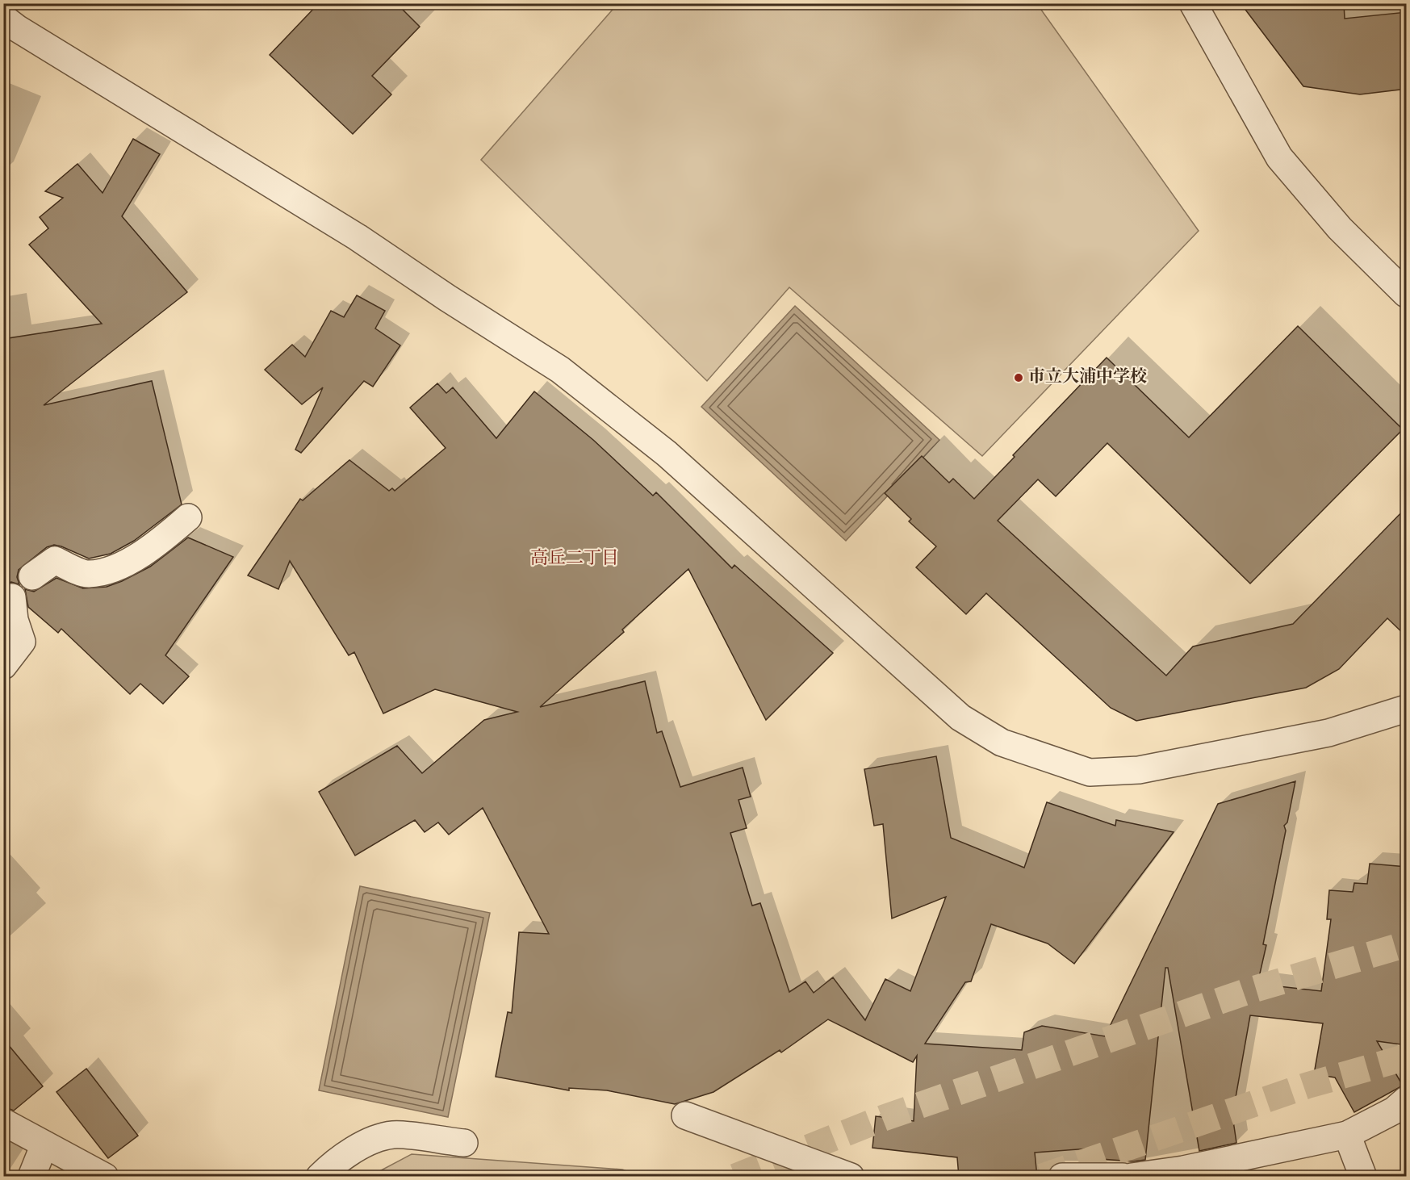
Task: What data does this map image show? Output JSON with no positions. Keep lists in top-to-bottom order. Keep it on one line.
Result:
{"districts":["高丘二丁目"],"places":["市立大浦中学校"]}
